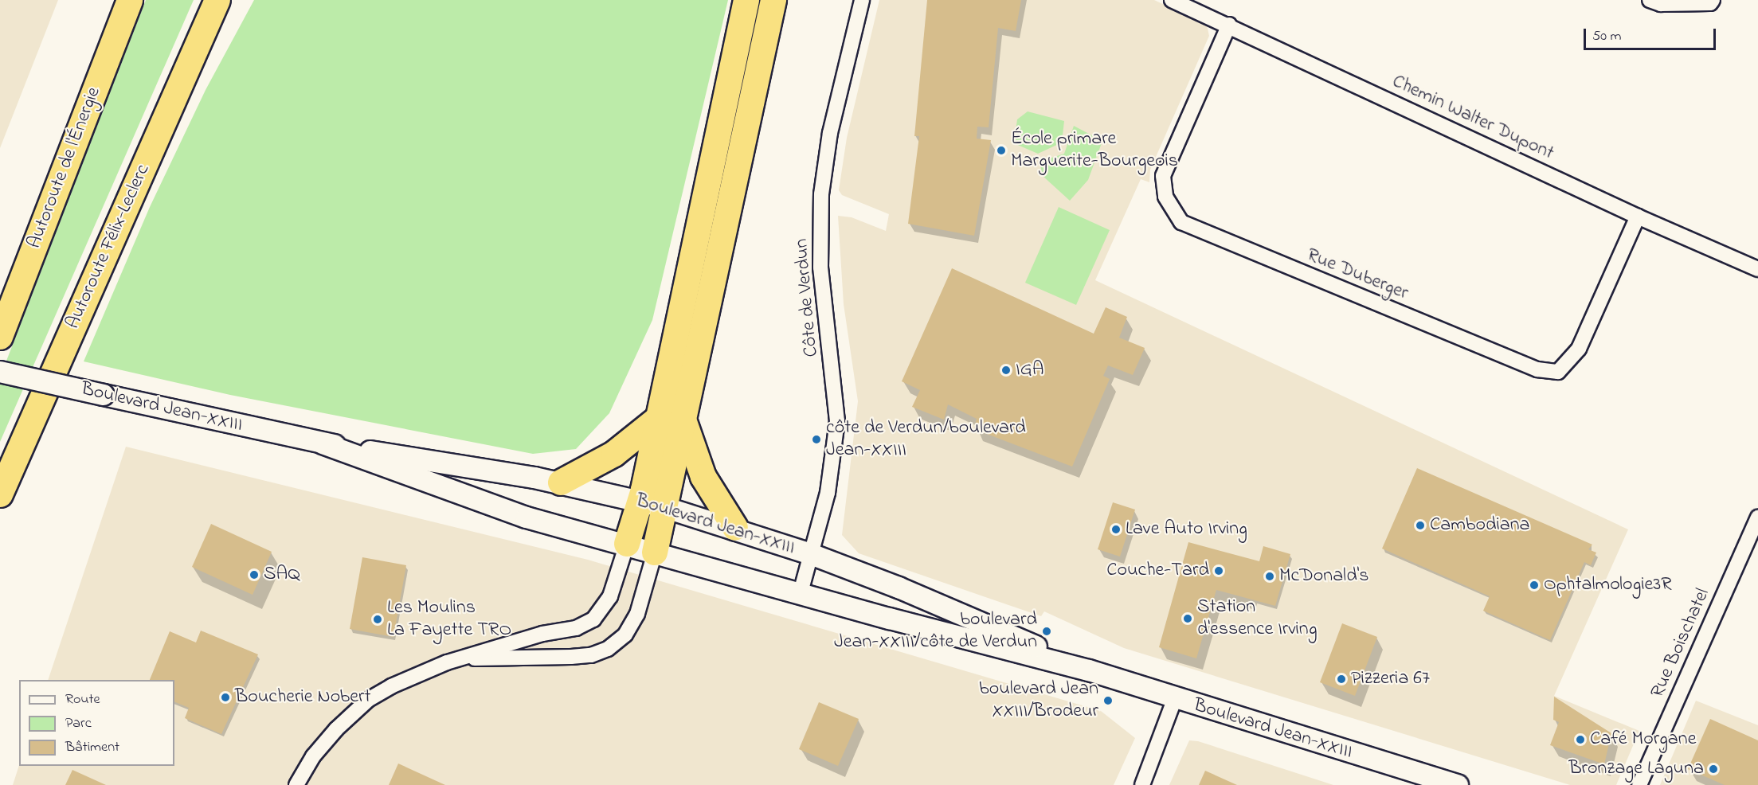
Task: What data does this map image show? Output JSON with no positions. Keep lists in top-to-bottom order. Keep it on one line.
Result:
{"streets":{"highway":["Autoroute de l'Énergie","Autoroute Félix-Leclerc"],"street":["Chemin Walter Dupont","Rue Duberger","Côte de Verdun","Boulevard Jean-XXIII","Rue Boischatel"]},"crossings":[["Chemin Walter Dupont","Rue Duberger"],["Côte de Verdun","Boulevard Jean-XXIII"]],"places":["École primare Marguerite-Bourgeois","IGA","côte de Verdun/boulevard Jean-XXIII","Cambodiana","Lave Auto Irving","Couche-Tard","SAQ","McDonald's","Ophtalmologie3R","Station d'essence Irving","Les Moulins La Fayette TRO","boulevard Jean-XXIII/côte de Verdun","Pizzeria 67","Boucherie Nobert","boulevard Jean XXIII/Brodeur","Café Morgane","Bronzage Laguna"],"legend":["Route","Parc","Bâtiment"],"scale_bar":"50 m"}
